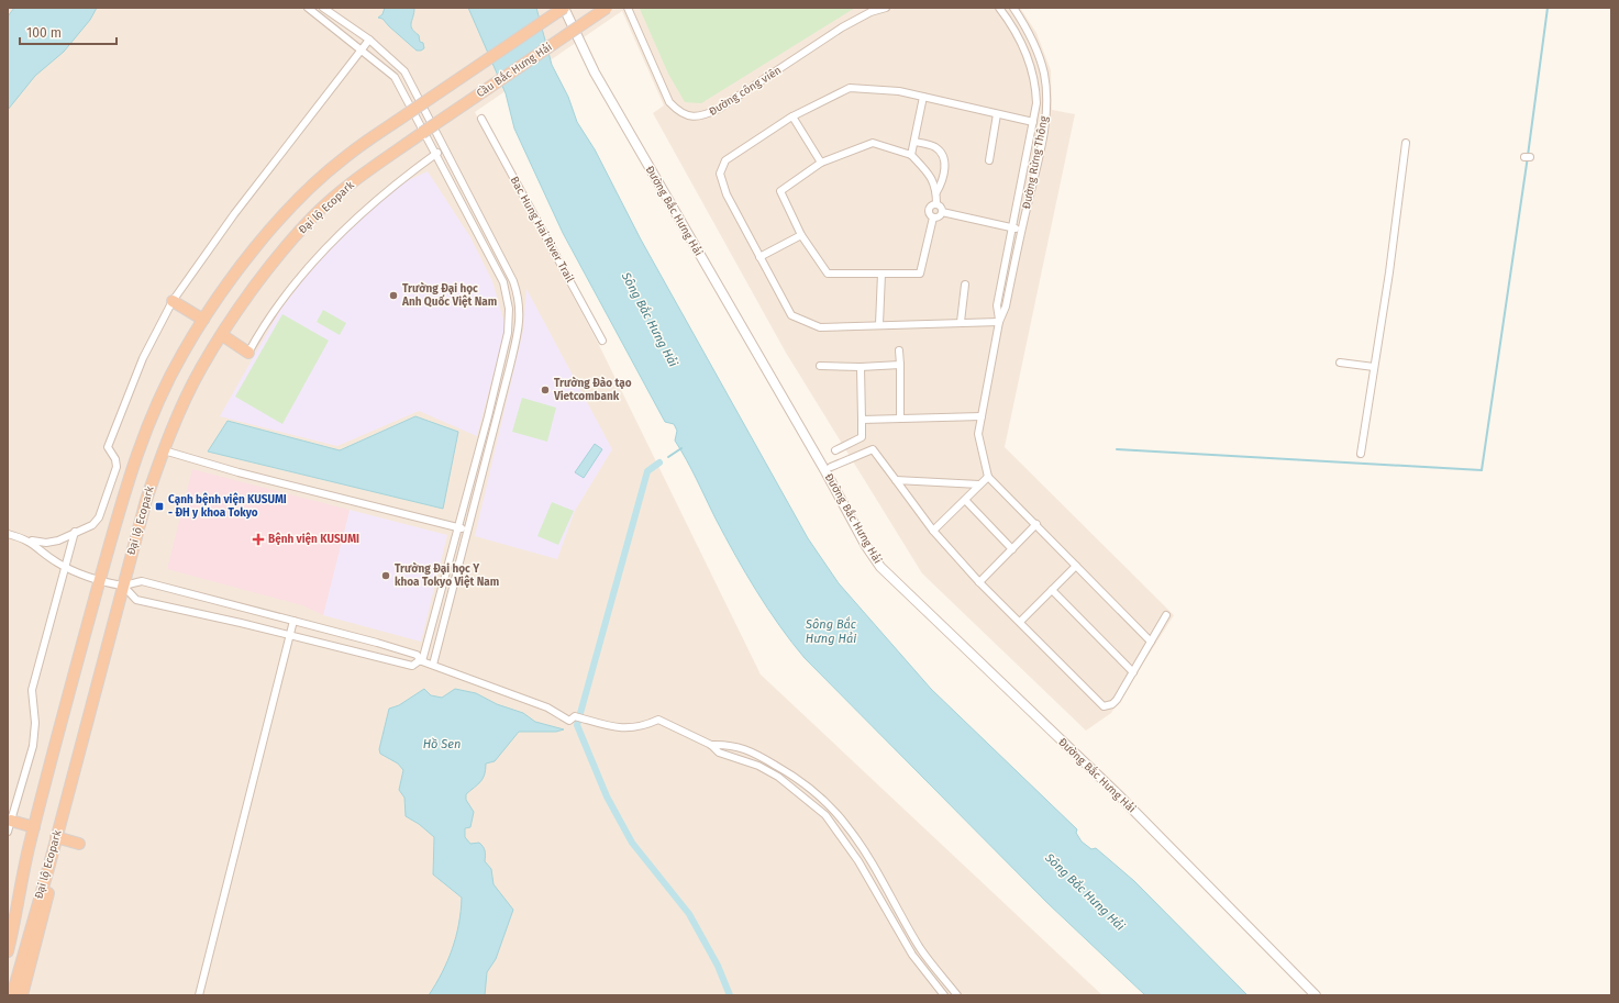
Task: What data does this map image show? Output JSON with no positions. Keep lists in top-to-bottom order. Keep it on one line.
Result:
{"streets":{"highway":["Cầu Bắc Hưng Hải","Đại lộ Ecopark"],"street":["Đường công viên","Đường Rừng Thông","Đường Bắc Hưng Hải","Bac Hung Hai River Trail"]},"crossings":[["Cầu Bắc Hưng Hải","Đại lộ Ecopark"],["Đại lộ Ecopark","Đường Bắc Hưng Hải"]],"water":["Sông Bắc Hưng Hải","Hồ Sen"],"places":{"other":["Trường Đại học Anh Quốc Việt Nam","Trường Đào tạo Vietcombank","Trường Đại học Y khoa Tokyo Việt Nam"],"transit":["Cạnh bệnh viện KUSUMI - ĐH y khoa Tokyo"],"health":["Bệnh viện KUSUMI"]},"scale_bar":"100 m"}
